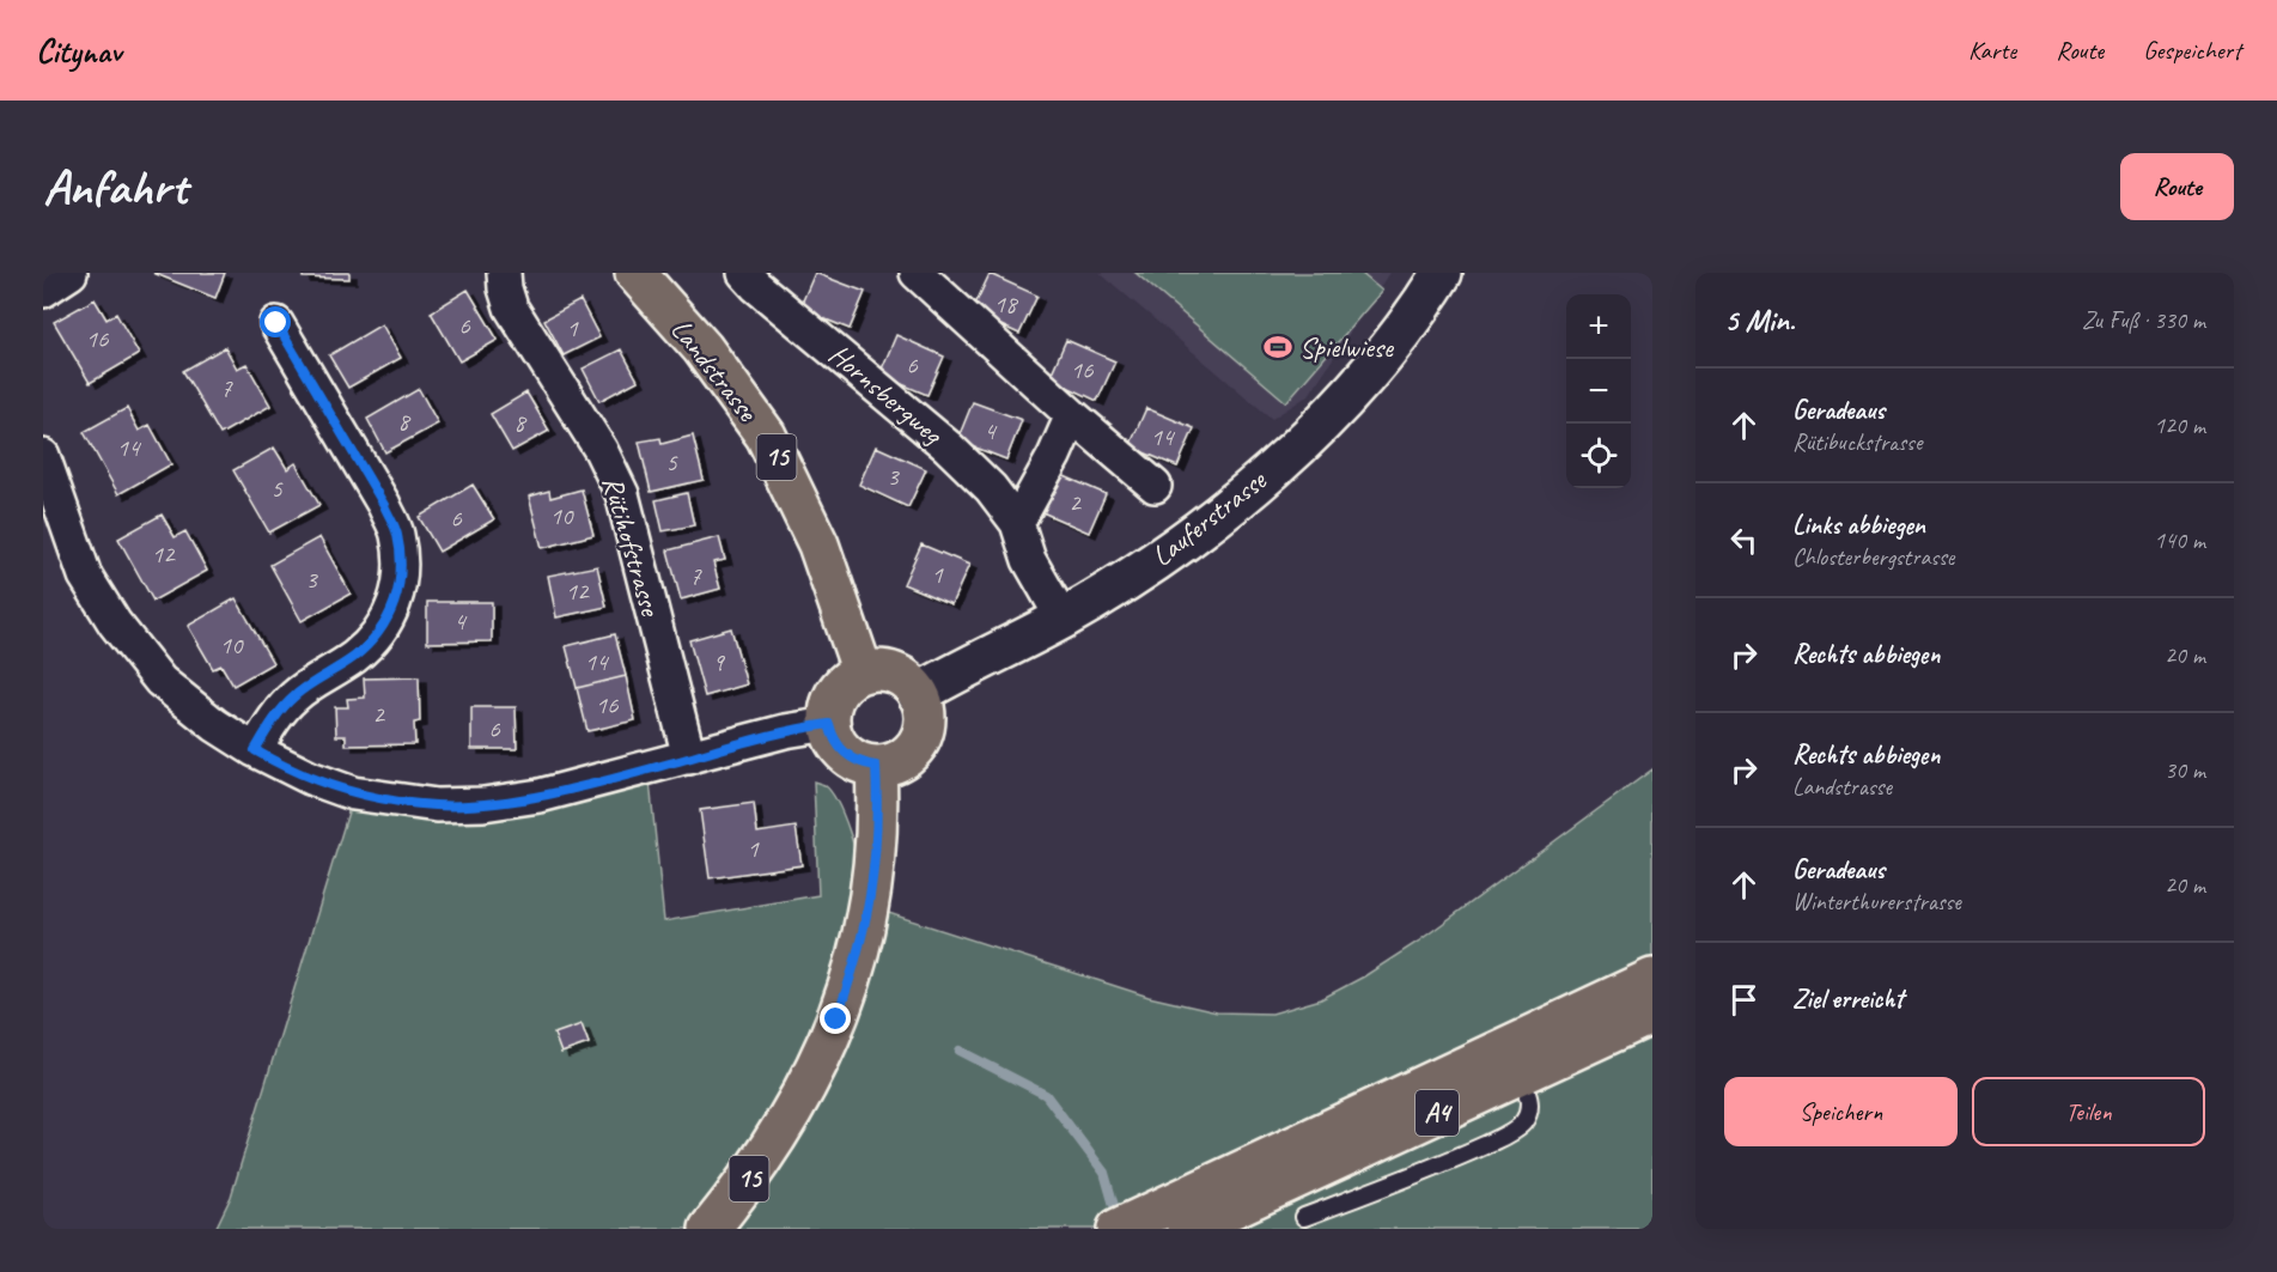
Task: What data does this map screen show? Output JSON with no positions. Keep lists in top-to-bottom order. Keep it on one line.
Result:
{"streets":{"main road":["Landstrasse","15","A4"],"street":["Hornsbergweg","Lauferstrasse","Rütihofstrasse"]},"crossings":[["Landstrasse","15"],["Landstrasse","Lauferstrasse"],["Hornsbergweg","Lauferstrasse"],["15","Lauferstrasse"]],"places":{"sports":["Spielwiese"]},"house_numbers":["18","6","1","16","6","16","7","8","8","4","14","14","5","3","5","2","10","6","12","1","7","3","12","4","10","14","9","16","2","6","1"],"page":{"header":"Citynav","nav":["Karte","Route","Gespeichert"],"buttons":["Route",["Speichern","Teilen"]],"title":"Anfahrt","heading":["5 Min.","Zu Fuß · 330 m"],"map_buttons":["+","−"],"list":[["Geradeaus","Rütibuckstrasse","120 m"],["Links abbiegen","Chlosterbergstrasse","140 m"],["Rechts abbiegen","20 m"],["Rechts abbiegen","Landstrasse","30 m"],["Geradeaus","Winterthurerstrasse","20 m"],"Ziel erreicht"]}}
